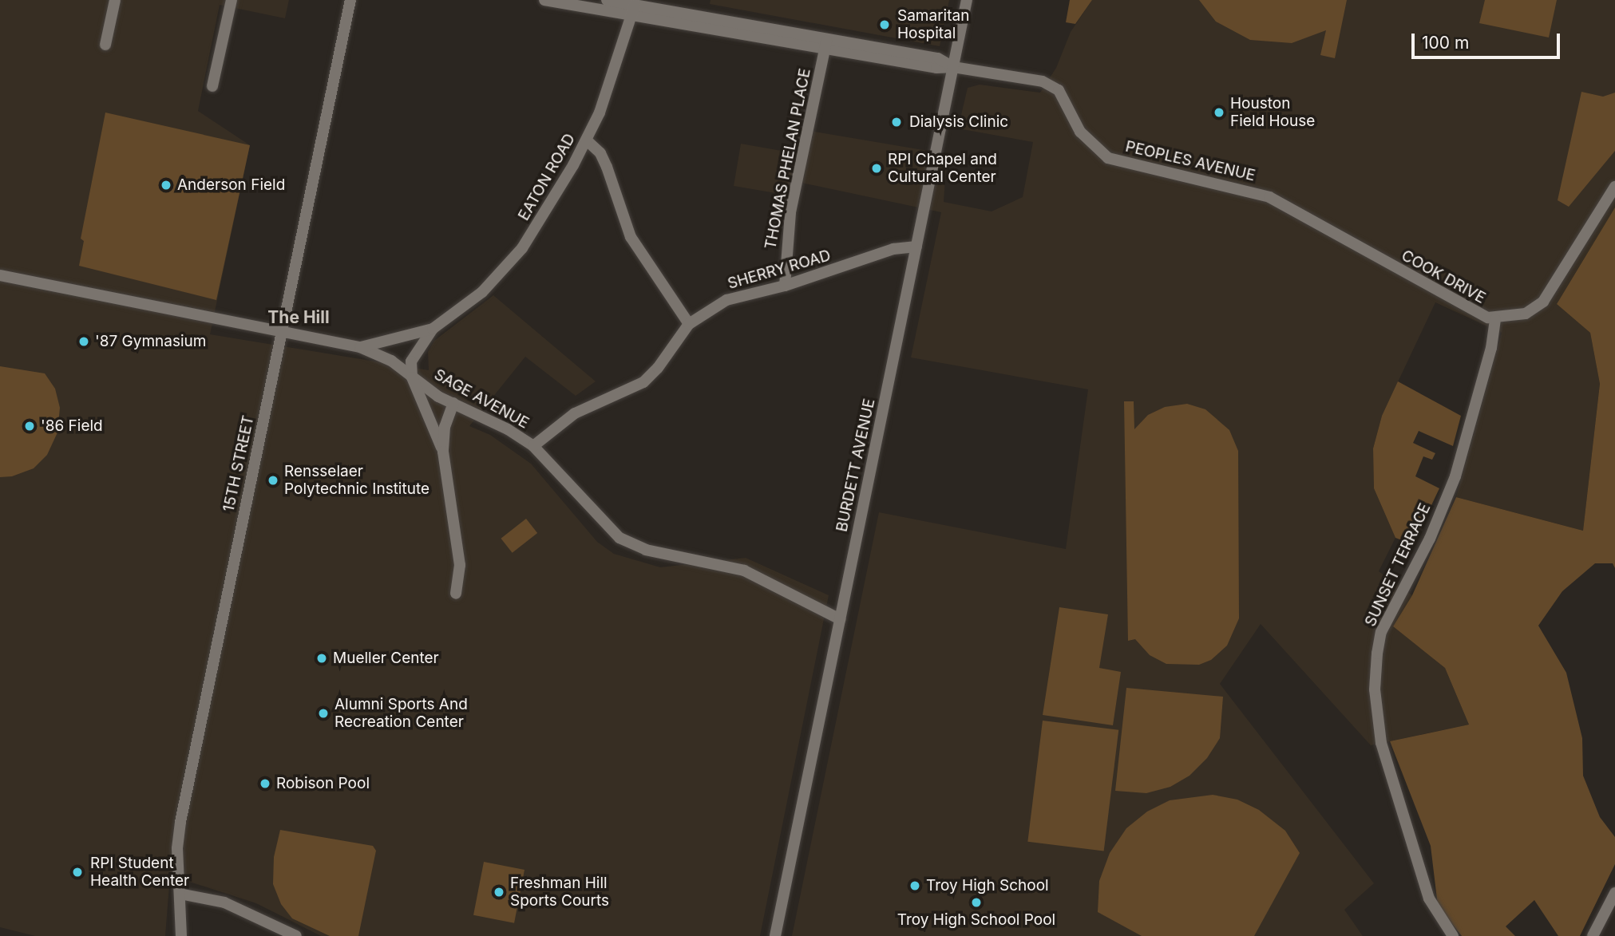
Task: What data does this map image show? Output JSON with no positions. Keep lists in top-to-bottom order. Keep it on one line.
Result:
{"streets":{"street":["THOMAS PHELAN PLACE","PEOPLES AVENUE","EATON ROAD","SHERRY ROAD","COOK DRIVE","SAGE AVENUE","15TH STREET","BURDETT AVENUE","SUNSET TERRACE"]},"crossings":[["THOMAS PHELAN PLACE","PEOPLES AVENUE"],["THOMAS PHELAN PLACE","SHERRY ROAD"],["PEOPLES AVENUE","EATON ROAD"],["PEOPLES AVENUE","COOK DRIVE"],["PEOPLES AVENUE","BURDETT AVENUE"],["EATON ROAD","SAGE AVENUE"],["SHERRY ROAD","SAGE AVENUE"],["SHERRY ROAD","BURDETT AVENUE"],["COOK DRIVE","SUNSET TERRACE"],["SAGE AVENUE","15TH STREET"],["SAGE AVENUE","BURDETT AVENUE"]],"districts":["The Hill"],"places":["Samaritan Hospital","Houston Field House","Dialysis Clinic","RPI Chapel and Cultural Center","Anderson Field","'87 Gymnasium","'86 Field","Rensselaer Polytechnic Institute","Mueller Center","Alumni Sports And Recreation Center","Robison Pool","RPI Student Health Center","Troy High School","Freshman Hill Sports Courts","Troy High School Pool"],"scale_bar":"100 m"}
